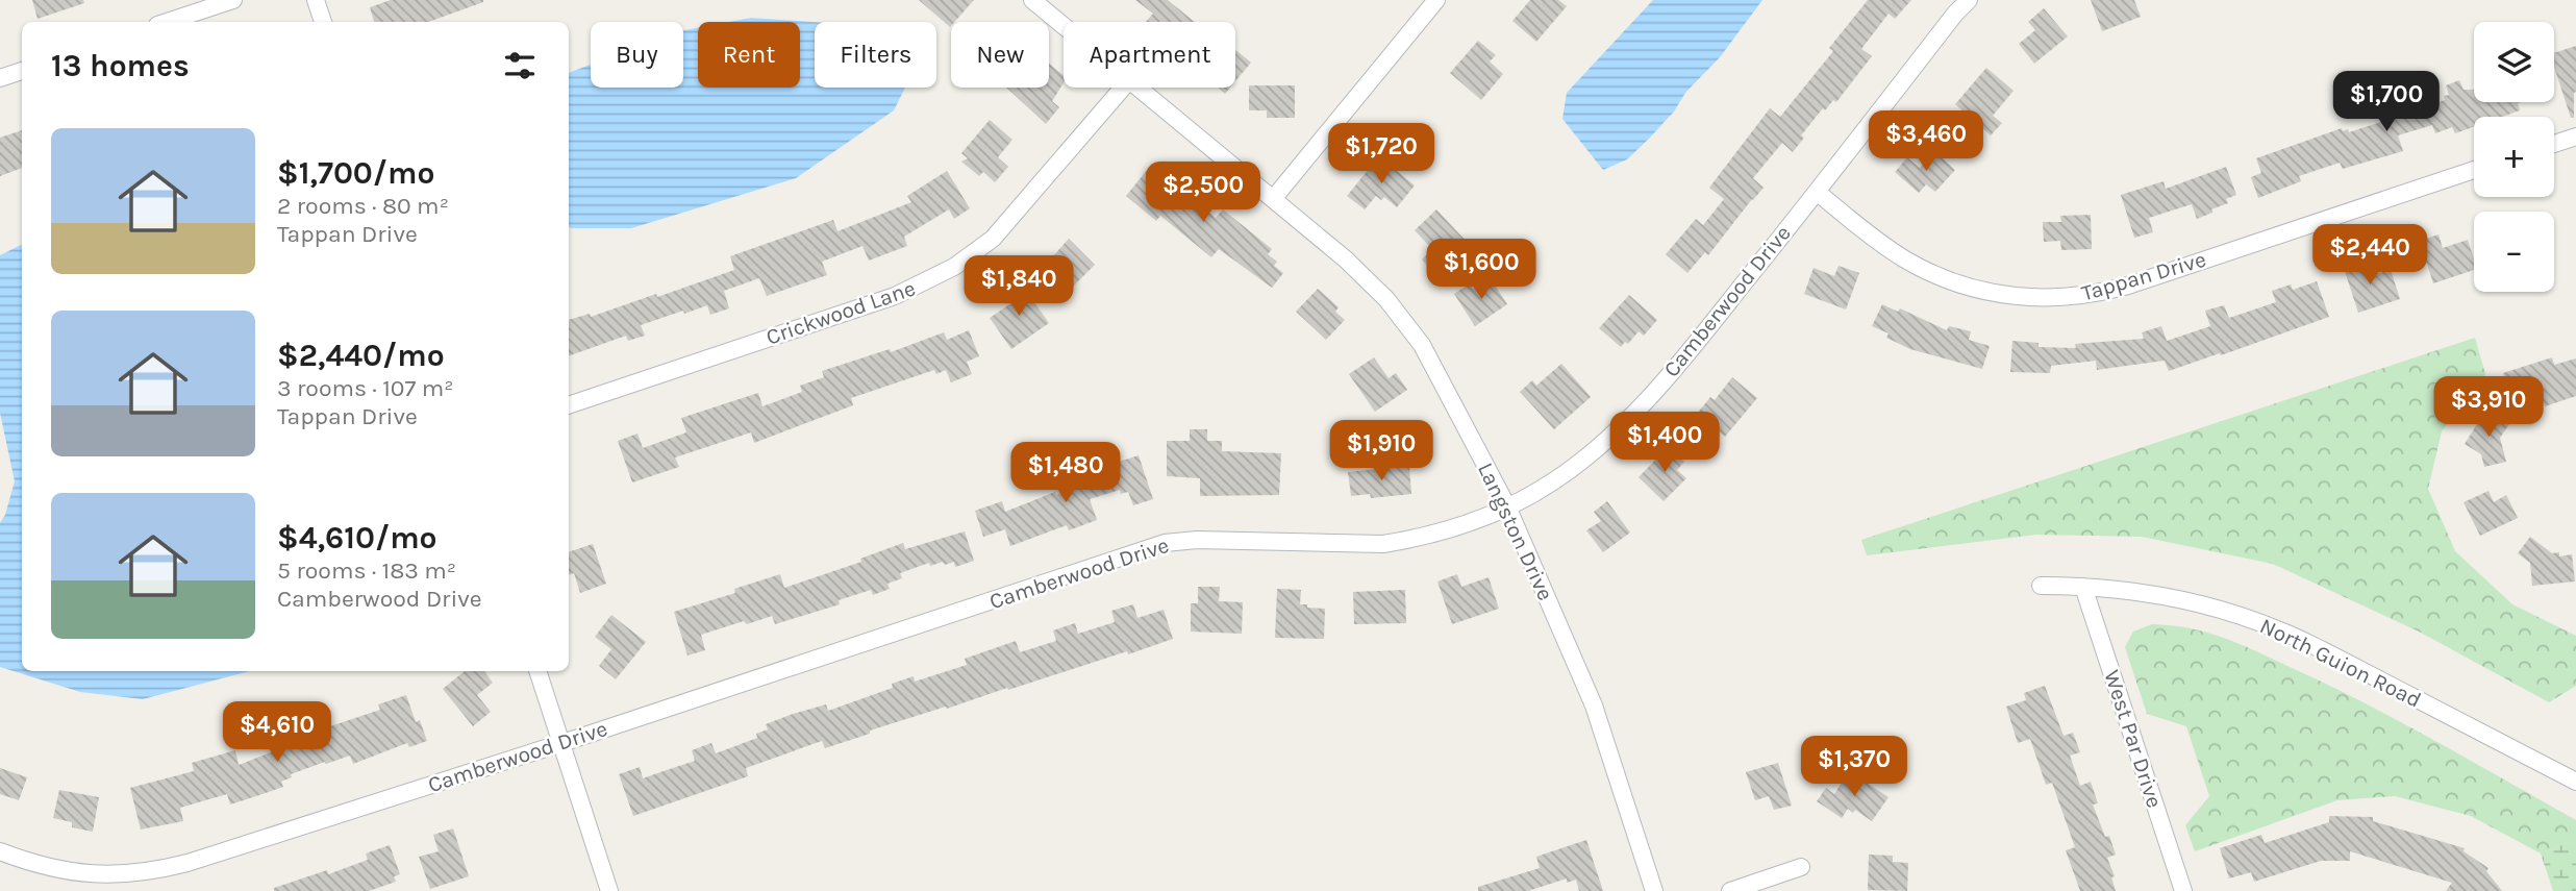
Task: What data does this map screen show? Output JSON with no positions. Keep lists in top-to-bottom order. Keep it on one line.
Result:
{"streets":{"street":["Tappan Drive","Camberwood Drive","Crickwood Lane","Langston Drive","North Guion Road","West Par Drive"]},"crossings":[["Tappan Drive","Camberwood Drive"],["Camberwood Drive","Langston Drive"],["North Guion Road","West Par Drive"]],"page":{"map_buttons":["+","−"],"chip":["Buy","Rent","Filters","New","Apartment"],"heading":"13 homes","price":["$1,700","$3,460","$1,720","$2,500","$2,440","$1,600","$1,840","$3,910","$1,400","$1,910","$1,480","$4,610","$1,370"],"list":[{"name":"$1,700/mo","note":"2 rooms · 80 m² · Tappan Drive"},{"name":"$2,440/mo","note":"3 rooms · 107 m² · Tappan Drive"},{"name":"$4,610/mo","note":"5 rooms · 183 m² · Camberwood Drive"}]}}
